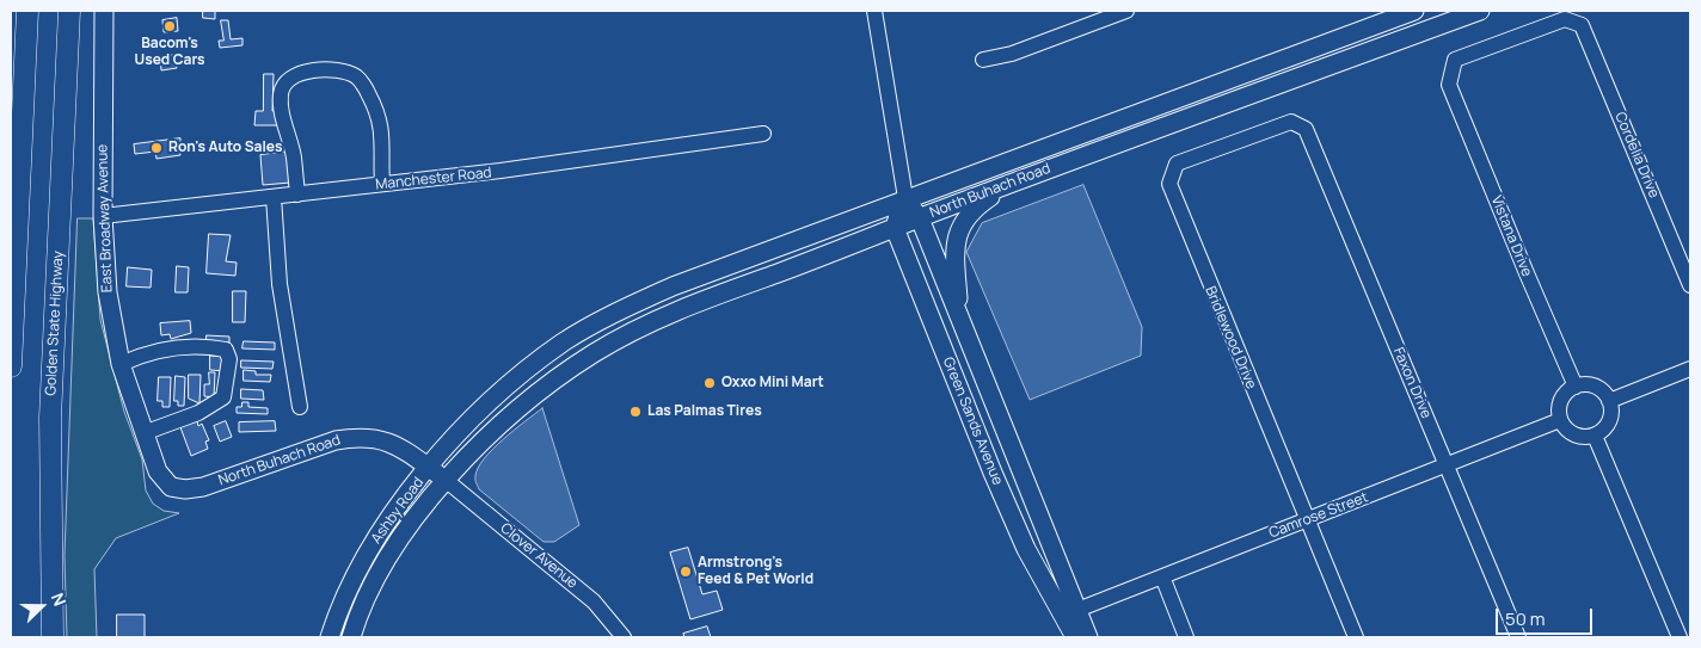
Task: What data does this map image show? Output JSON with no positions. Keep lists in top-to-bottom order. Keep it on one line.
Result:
{"streets":{"highway":["Golden State Highway"],"main road":["North Buhach Road","East Broadway Avenue","Green Sands Avenue","Ashby Road"],"street":["Cordelia Drive","Manchester Road","Vistana Drive","Bridlewood Drive","Faxon Drive","Camrose Street","Clover Avenue"]},"crossings":[["Cordelia Drive","Vistana Drive"],["Manchester Road","East Broadway Avenue"],["North Buhach Road","East Broadway Avenue"],["North Buhach Road","Green Sands Avenue"],["North Buhach Road","Ashby Road"],["North Buhach Road","Clover Avenue"],["Vistana Drive","Camrose Street"],["Bridlewood Drive","Faxon Drive"],["Bridlewood Drive","Camrose Street"],["Faxon Drive","Camrose Street"],["Green Sands Avenue","Camrose Street"],["Ashby Road","Clover Avenue"]],"places":["Bacom's Used Cars","Ron's Auto Sales","Oxxo Mini Mart","Las Palmas Tires","Armstrong's Feed & Pet World"],"scale_bar":"50 m","north":"right"}
